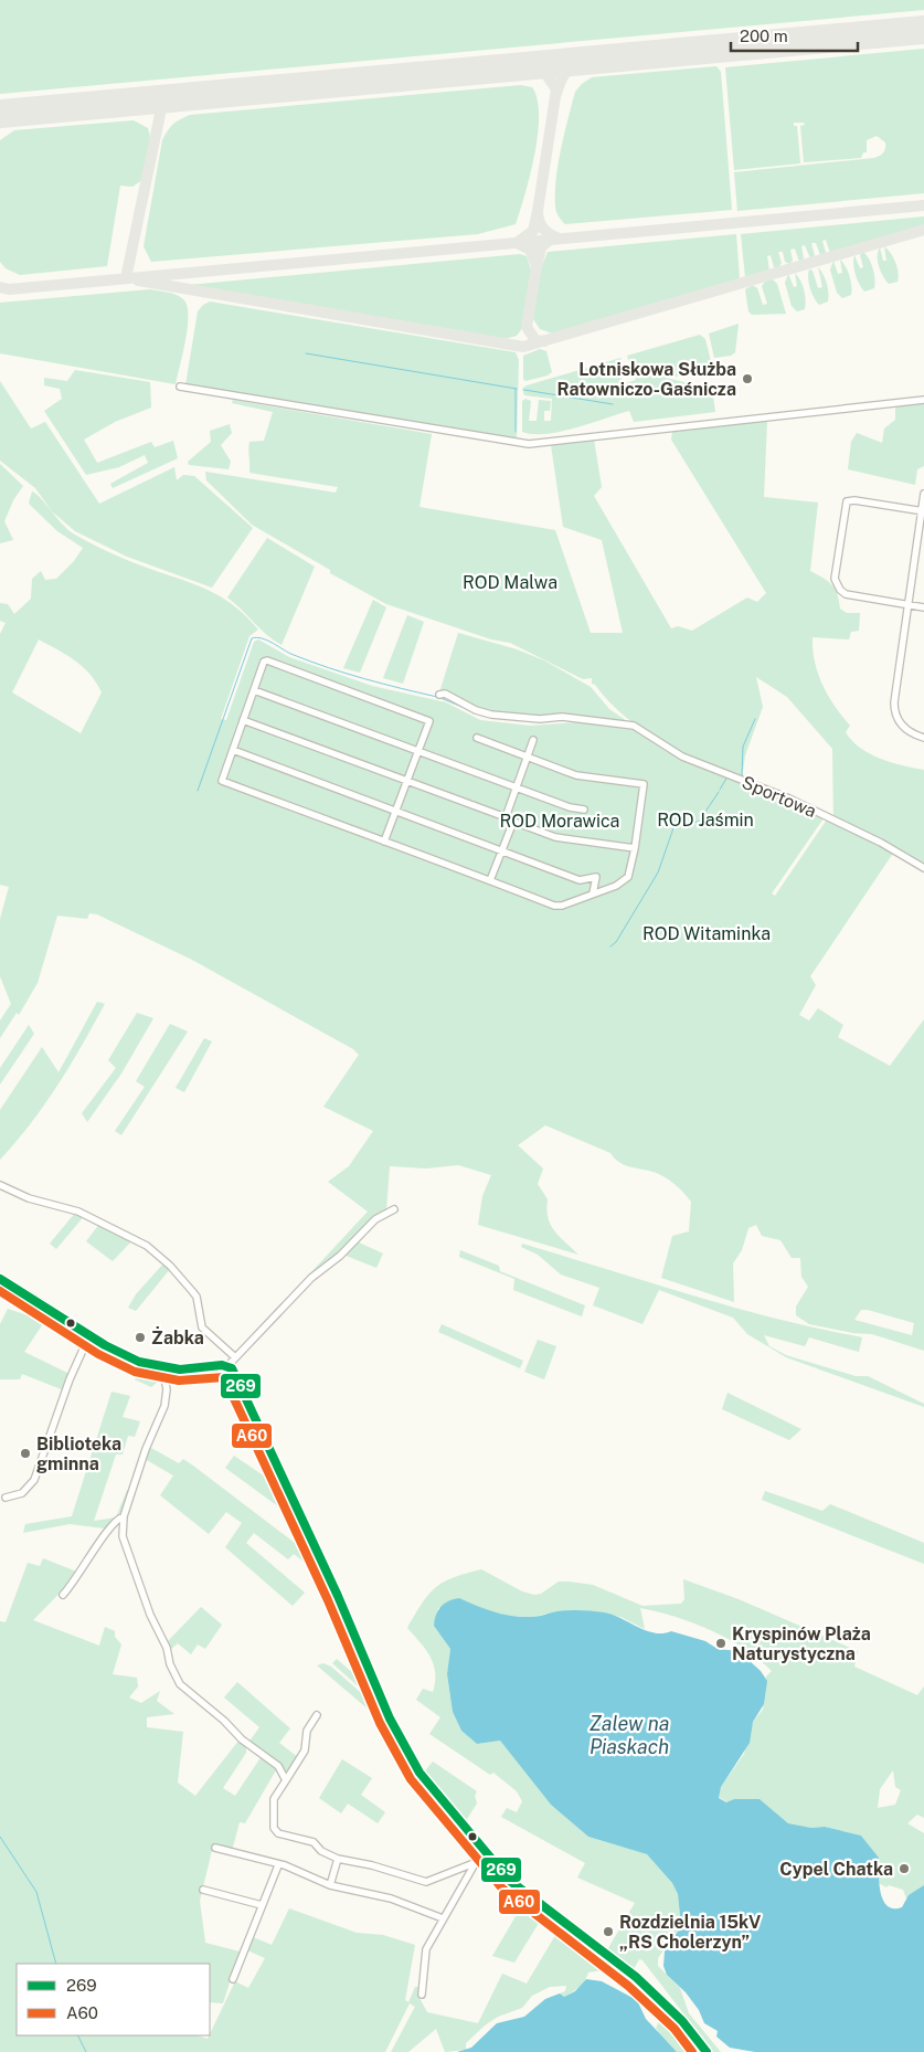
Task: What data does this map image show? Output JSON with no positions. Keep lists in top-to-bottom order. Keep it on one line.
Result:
{"streets":{"street":["Sportowa"]},"water":["Zalew na Piaskach"],"parks":["ROD Malwa","ROD Jaśmin","ROD Morawica","ROD Witaminka"],"places":["Lotniskowa Służba Ratowniczo-Gaśnicza","Żabka","Biblioteka gminna","Kryspinów Plaża Naturystyczna","Cypel Chatka","Rozdzielnia 15kV „RS Cholerzyn”"],"lines":["transit line 269","transit line A60"],"legend":["269","A60"],"scale_bar":"200 m"}
